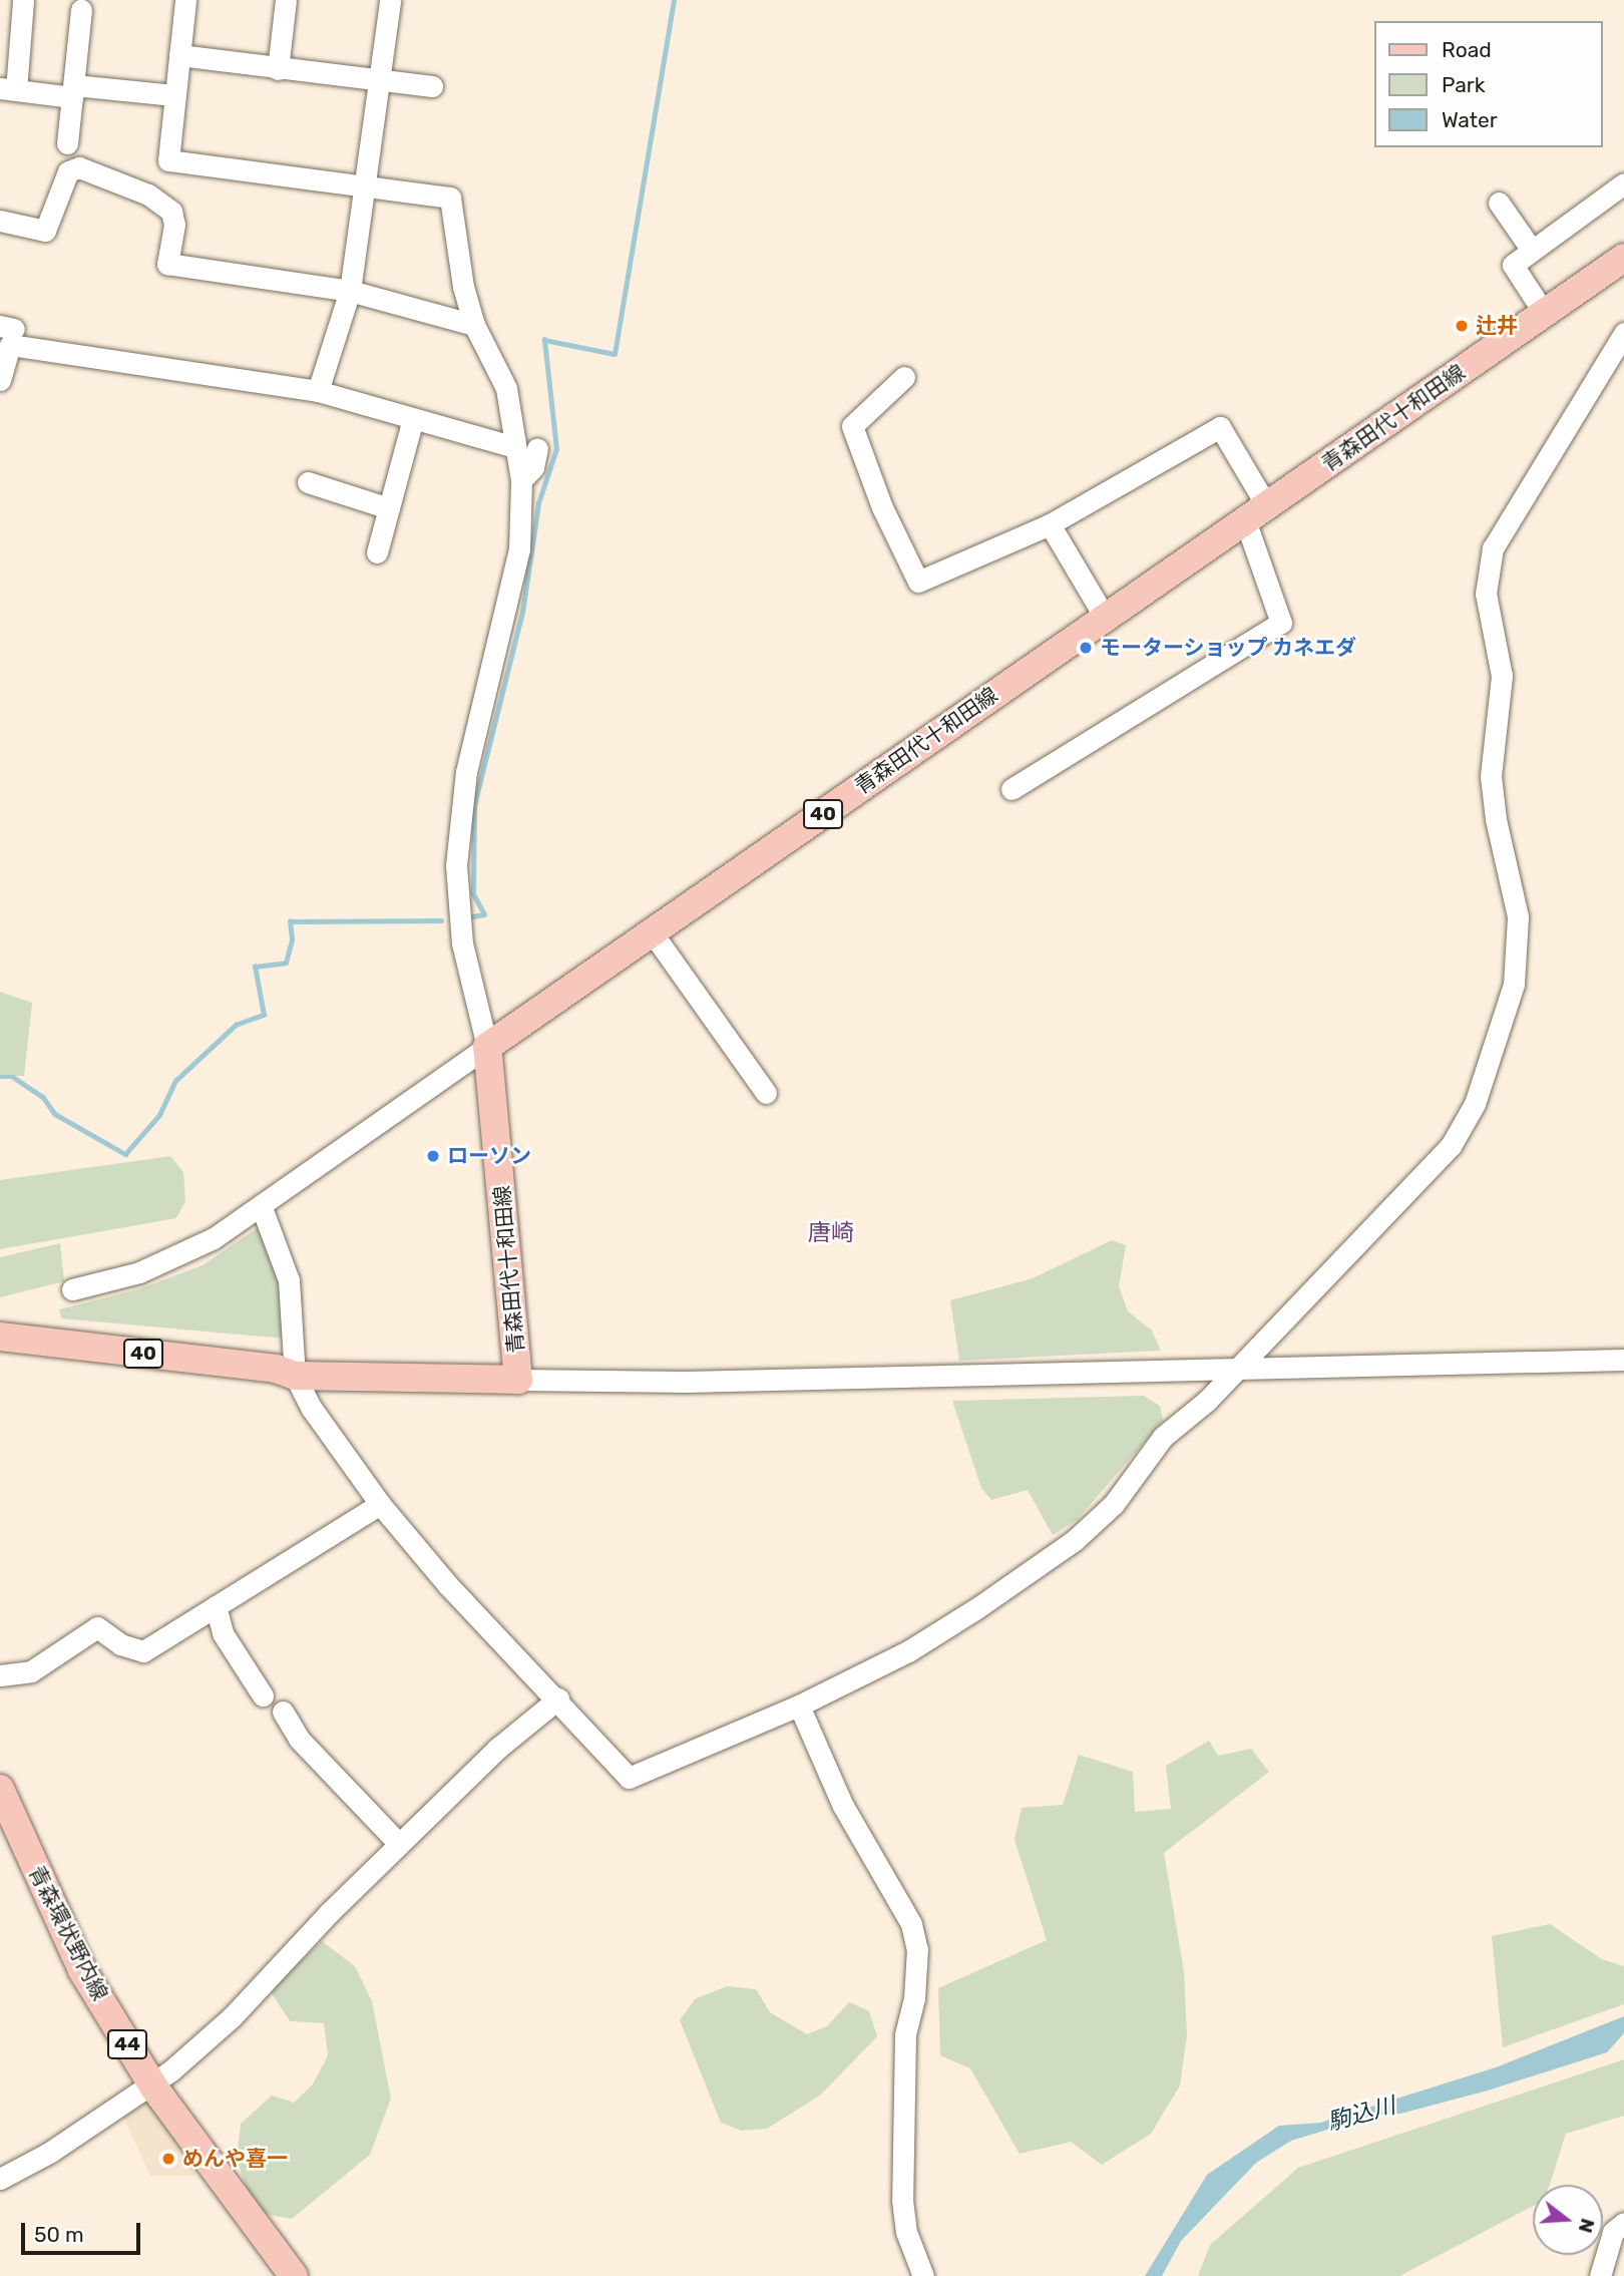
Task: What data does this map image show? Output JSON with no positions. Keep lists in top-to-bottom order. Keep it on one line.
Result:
{"streets":{"main road":["青森田代十和田線","40","青森環状野内線","44"]},"districts":["唐崎"],"water":["駒込川"],"places":["辻井","モーターショップ カネエダ","ローソン","めんや喜一"],"legend":["Road","Park","Water"],"scale_bar":"50 m","north":"right"}
